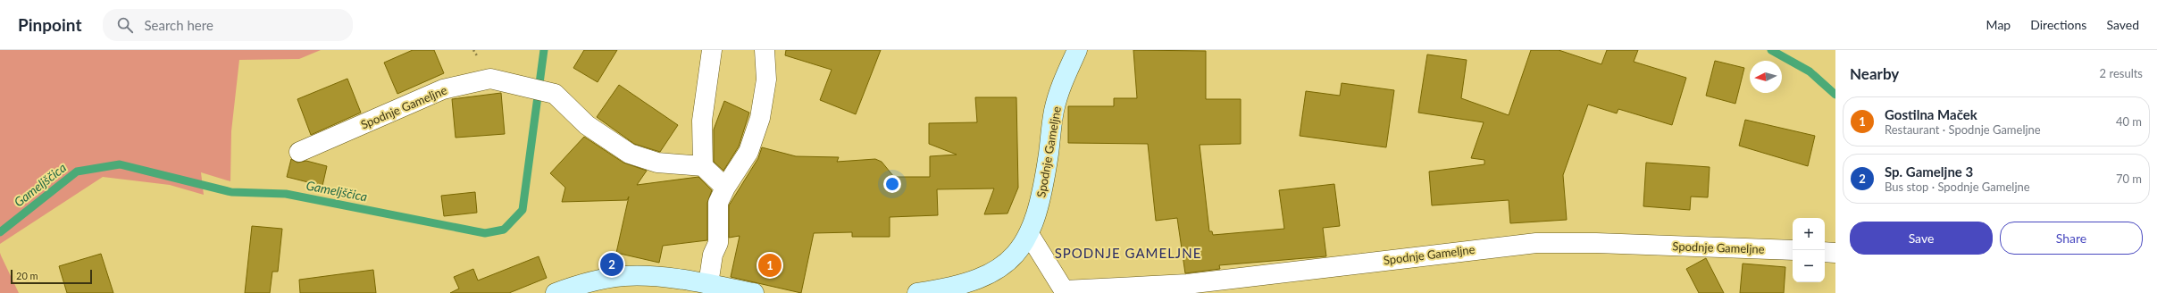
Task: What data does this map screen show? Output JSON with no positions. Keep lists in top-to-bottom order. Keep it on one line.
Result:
{"streets":{"street":["Spodnje Gameljne"]},"districts":["SPODNJE GAMELJNE"],"water":["Gameljščica"],"scale_bar":"20 m","north":"left","page":{"header":"Pinpoint","search":"Search here","nav":["Map","Directions","Saved"],"heading":["Nearby","2 results"],"list":[{"mark":"1","name":"Gostilna Maček","note":"Restaurant · Spodnje Gameljne","value":"40 m"},{"mark":"2","name":"Sp. Gameljne 3","note":"Bus stop · Spodnje Gameljne","value":"70 m"}],"buttons":["Save","Share"],"map_buttons":["+","−"],"pins":["2","1"],"scale":"20 m"}}
